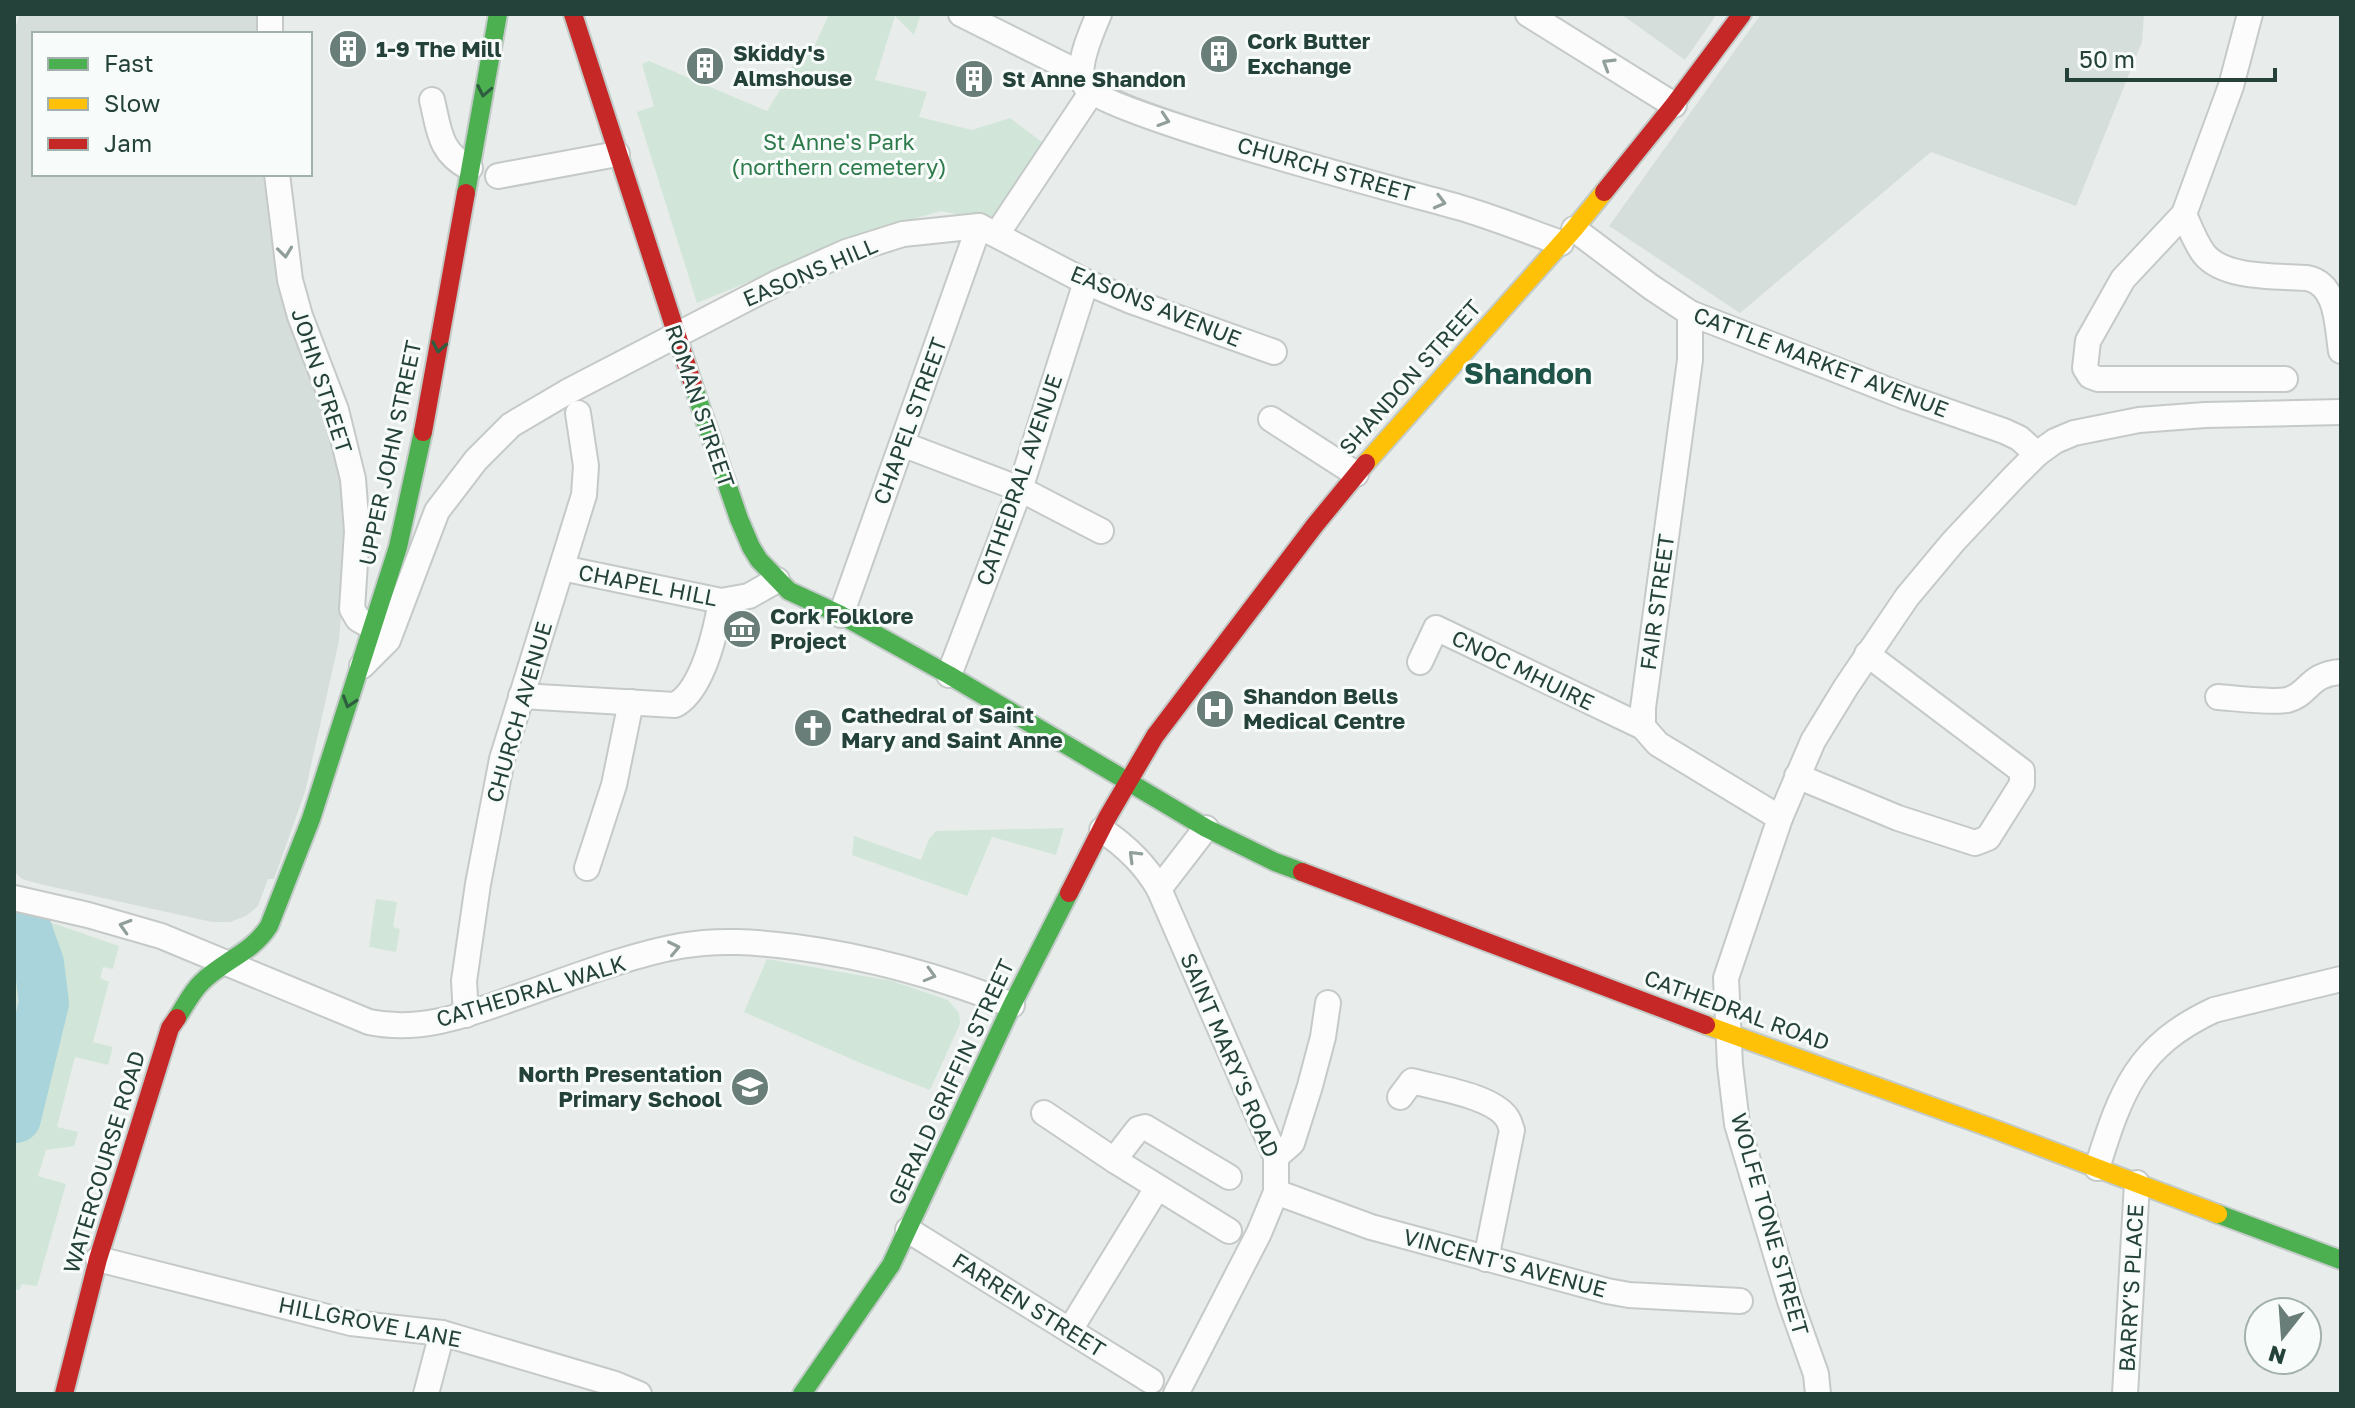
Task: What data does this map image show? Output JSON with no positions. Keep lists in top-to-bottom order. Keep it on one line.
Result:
{"streets":{"street":["CHURCH STREET","EASONS HILL","EASONS AVENUE","CATTLE MARKET AVENUE","SHANDON STREET","JOHN STREET","ROMAN STREET","CHAPEL STREET","UPPER JOHN STREET","CATHEDRAL AVENUE","CHAPEL HILL","FAIR STREET","CNOC MHUIRE","CHURCH AVENUE","CATHEDRAL WALK","CATHEDRAL ROAD","SAINT MARY'S ROAD","GERALD GRIFFIN STREET","WATERCOURSE ROAD","WOLFE TONE STREET","VINCENT'S AVENUE","BARRY'S PLACE","FARREN STREET","HILLGROVE LANE"]},"crossings":[["CHURCH STREET","CATTLE MARKET AVENUE"],["CHURCH STREET","SHANDON STREET"],["CHURCH STREET","CHAPEL STREET"],["EASONS HILL","EASONS AVENUE"],["EASONS HILL","ROMAN STREET"],["EASONS HILL","CHAPEL STREET"],["EASONS HILL","UPPER JOHN STREET"],["EASONS AVENUE","CHAPEL STREET"],["EASONS AVENUE","CATHEDRAL AVENUE"],["CATTLE MARKET AVENUE","SHANDON STREET"],["CATTLE MARKET AVENUE","FAIR STREET"],["CATTLE MARKET AVENUE","WOLFE TONE STREET"],["SHANDON STREET","CATHEDRAL ROAD"],["SHANDON STREET","GERALD GRIFFIN STREET"],["JOHN STREET","UPPER JOHN STREET"],["ROMAN STREET","CHAPEL STREET"],["ROMAN STREET","CATHEDRAL AVENUE"],["ROMAN STREET","CHAPEL HILL"],["ROMAN STREET","CATHEDRAL ROAD"],["UPPER JOHN STREET","CATHEDRAL WALK"],["UPPER JOHN STREET","WATERCOURSE ROAD"],["CATHEDRAL AVENUE","CATHEDRAL ROAD"],["CHAPEL HILL","CHURCH AVENUE"],["FAIR STREET","CNOC MHUIRE"],["CHURCH AVENUE","CATHEDRAL WALK"],["CATHEDRAL WALK","GERALD GRIFFIN STREET"],["CATHEDRAL WALK","WATERCOURSE ROAD"],["CATHEDRAL ROAD","GERALD GRIFFIN STREET"],["CATHEDRAL ROAD","WOLFE TONE STREET"],["CATHEDRAL ROAD","BARRY'S PLACE"],["SAINT MARY'S ROAD","GERALD GRIFFIN STREET"],["SAINT MARY'S ROAD","VINCENT'S AVENUE"],["GERALD GRIFFIN STREET","FARREN STREET"],["WATERCOURSE ROAD","HILLGROVE LANE"]],"one_way":["CHURCH STREET","JOHN STREET","UPPER JOHN STREET"],"districts":["Shandon"],"parks":["St Anne's Park (northern cemetery)"],"places":{"building":["1-9 The Mill","Cork Butter Exchange","Skiddy's Almshouse","St Anne Shandon"],"museum":["Cork Folklore Project"],"hospital":["Shandon Bells Medical Centre"],"church":["Cathedral of Saint Mary and Saint Anne"],"school or university":["North Presentation Primary School"]},"legend":["Fast","Slow","Jam"],"scale_bar":"50 m","north":"bottom"}
